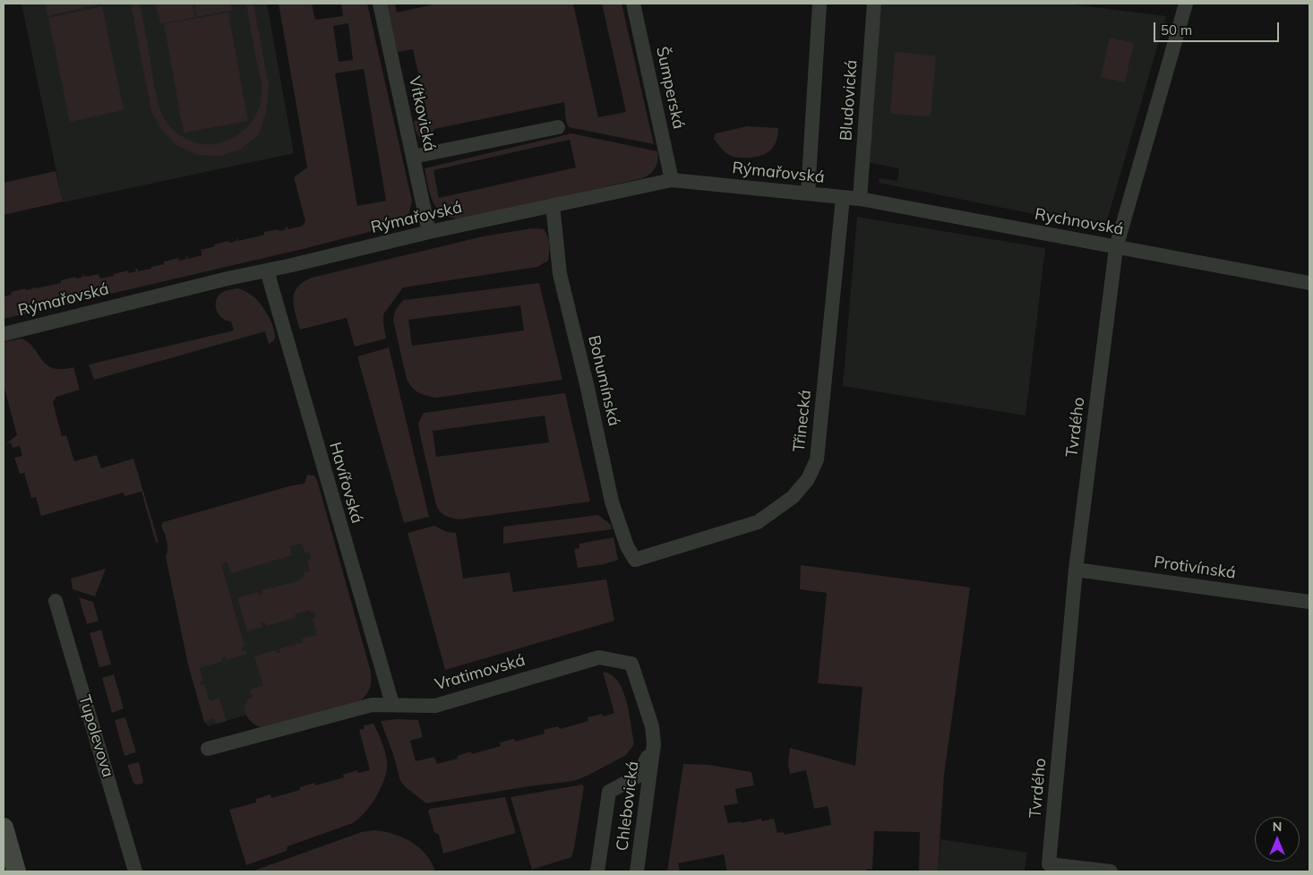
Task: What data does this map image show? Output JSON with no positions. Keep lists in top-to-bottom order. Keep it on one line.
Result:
{"streets":{"street":["Šumperská","Bludovická","Vítkovická","Rýmařovská","Rychnovská","Bohumínská","Třinecká","Tvrdého","Havířovská","Protivínská","Vratimovská","Tupolevova","Chlebovická"]},"crossings":[["Šumperská","Rýmařovská"],["Bludovická","Rychnovská"],["Vítkovická","Rýmařovská"],["Rýmařovská","Rychnovská"],["Rýmařovská","Bohumínská"],["Rýmařovská","Třinecká"],["Rýmařovská","Havířovská"],["Rychnovská","Třinecká"],["Rychnovská","Tvrdého"],["Bohumínská","Třinecká"],["Tvrdého","Protivínská"],["Havířovská","Vratimovská"],["Vratimovská","Chlebovická"]],"scale_bar":"50 m","north":"top"}
